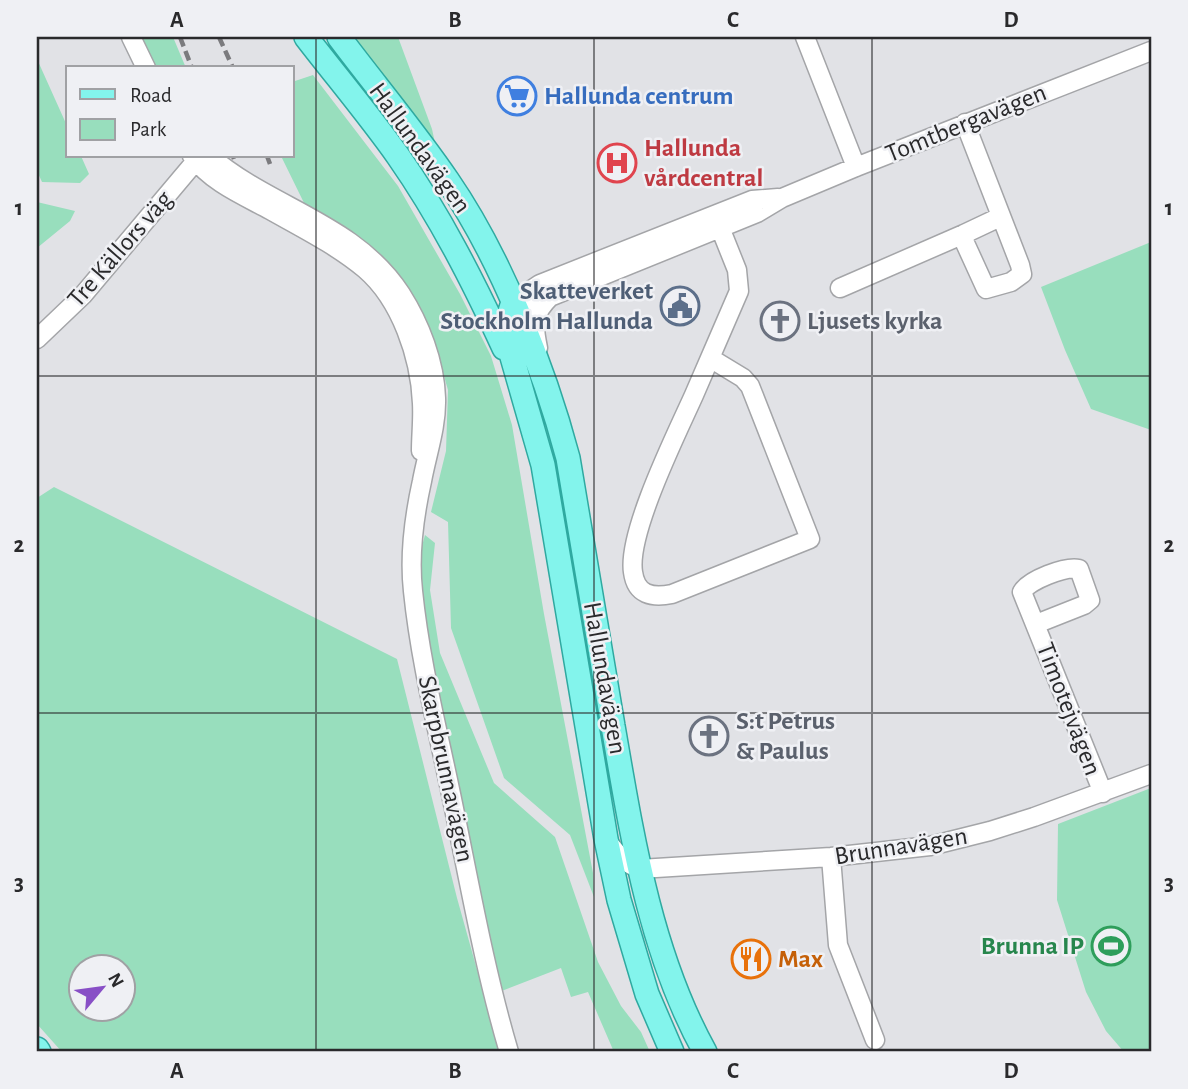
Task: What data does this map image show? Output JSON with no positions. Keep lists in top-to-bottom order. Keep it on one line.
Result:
{"streets":{"main road":["Hallundavägen"],"street":["Tomtbergavägen","Tre Källors väg","Timotejvägen","Skarpbrunnavägen","Brunnavägen"]},"crossings":[["Tomtbergavägen","Hallundavägen"],["Hallundavägen","Brunnavägen"],["Timotejvägen","Brunnavägen"]],"places":{"supermarket":["Hallunda centrum"],"hospital":["Hallunda vårdcentral"],"public building":["Skatteverket Stockholm Hallunda"],"church":["Ljusets kyrka","S:t Petrus & Paulus"],"sports":["Brunna IP"],"restaurant":["Max"]},"legend":["Road","Park"],"north":"top right","grid":{"columns":["A","B","C","D"],"rows":["1","2","3"]}}
